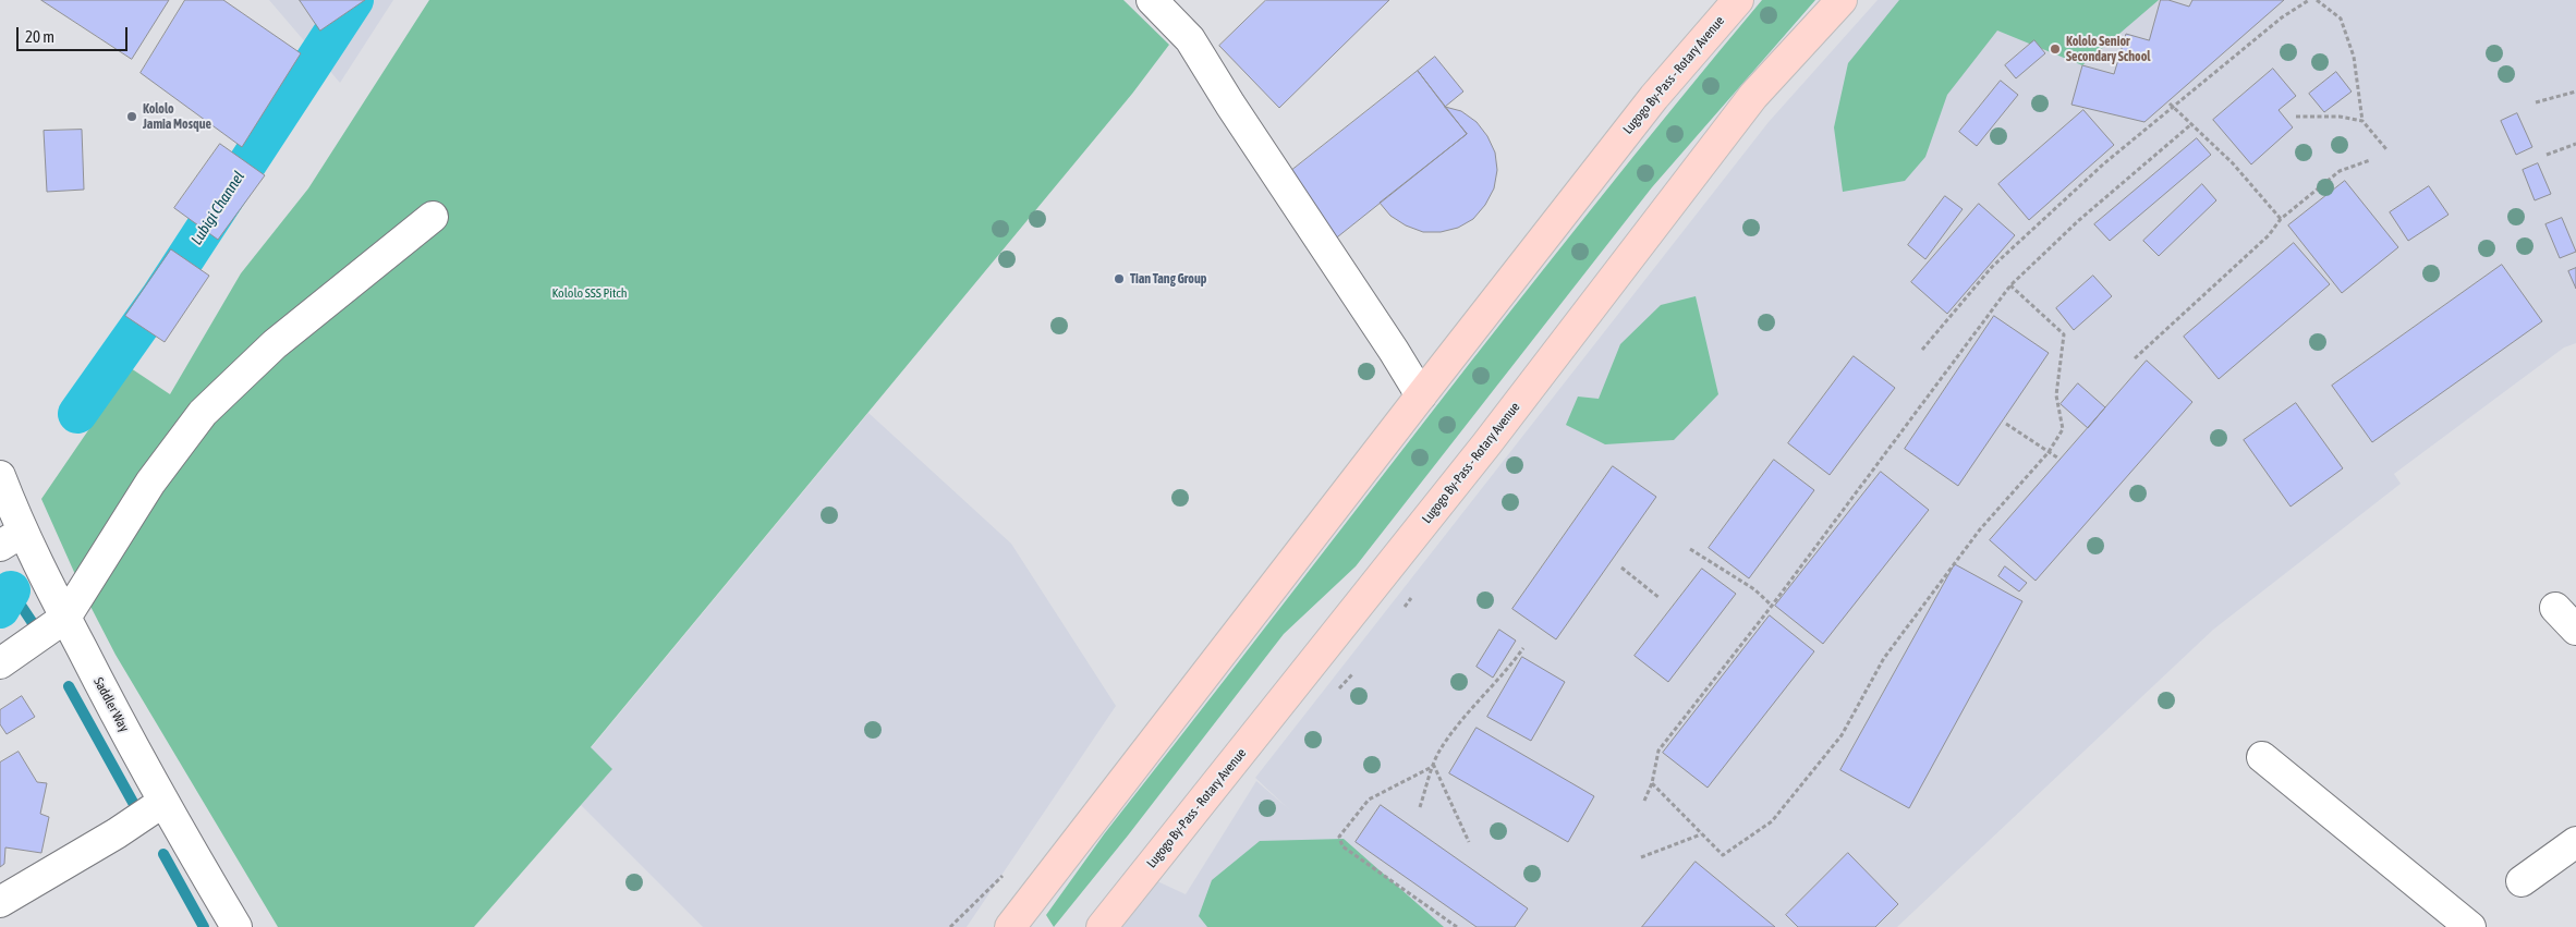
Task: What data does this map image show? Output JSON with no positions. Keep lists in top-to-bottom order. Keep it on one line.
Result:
{"streets":{"main road":["Lugogo By-Pass - Rotary Avenue"],"street":["Saddler Way"]},"water":["Lubigi Channel"],"parks":["Kololo SSS Pitch"],"places":["Kololo Senior Secondary School","Kololo Jamia Mosque","Tian Tang Group"],"scale_bar":"20 m"}
